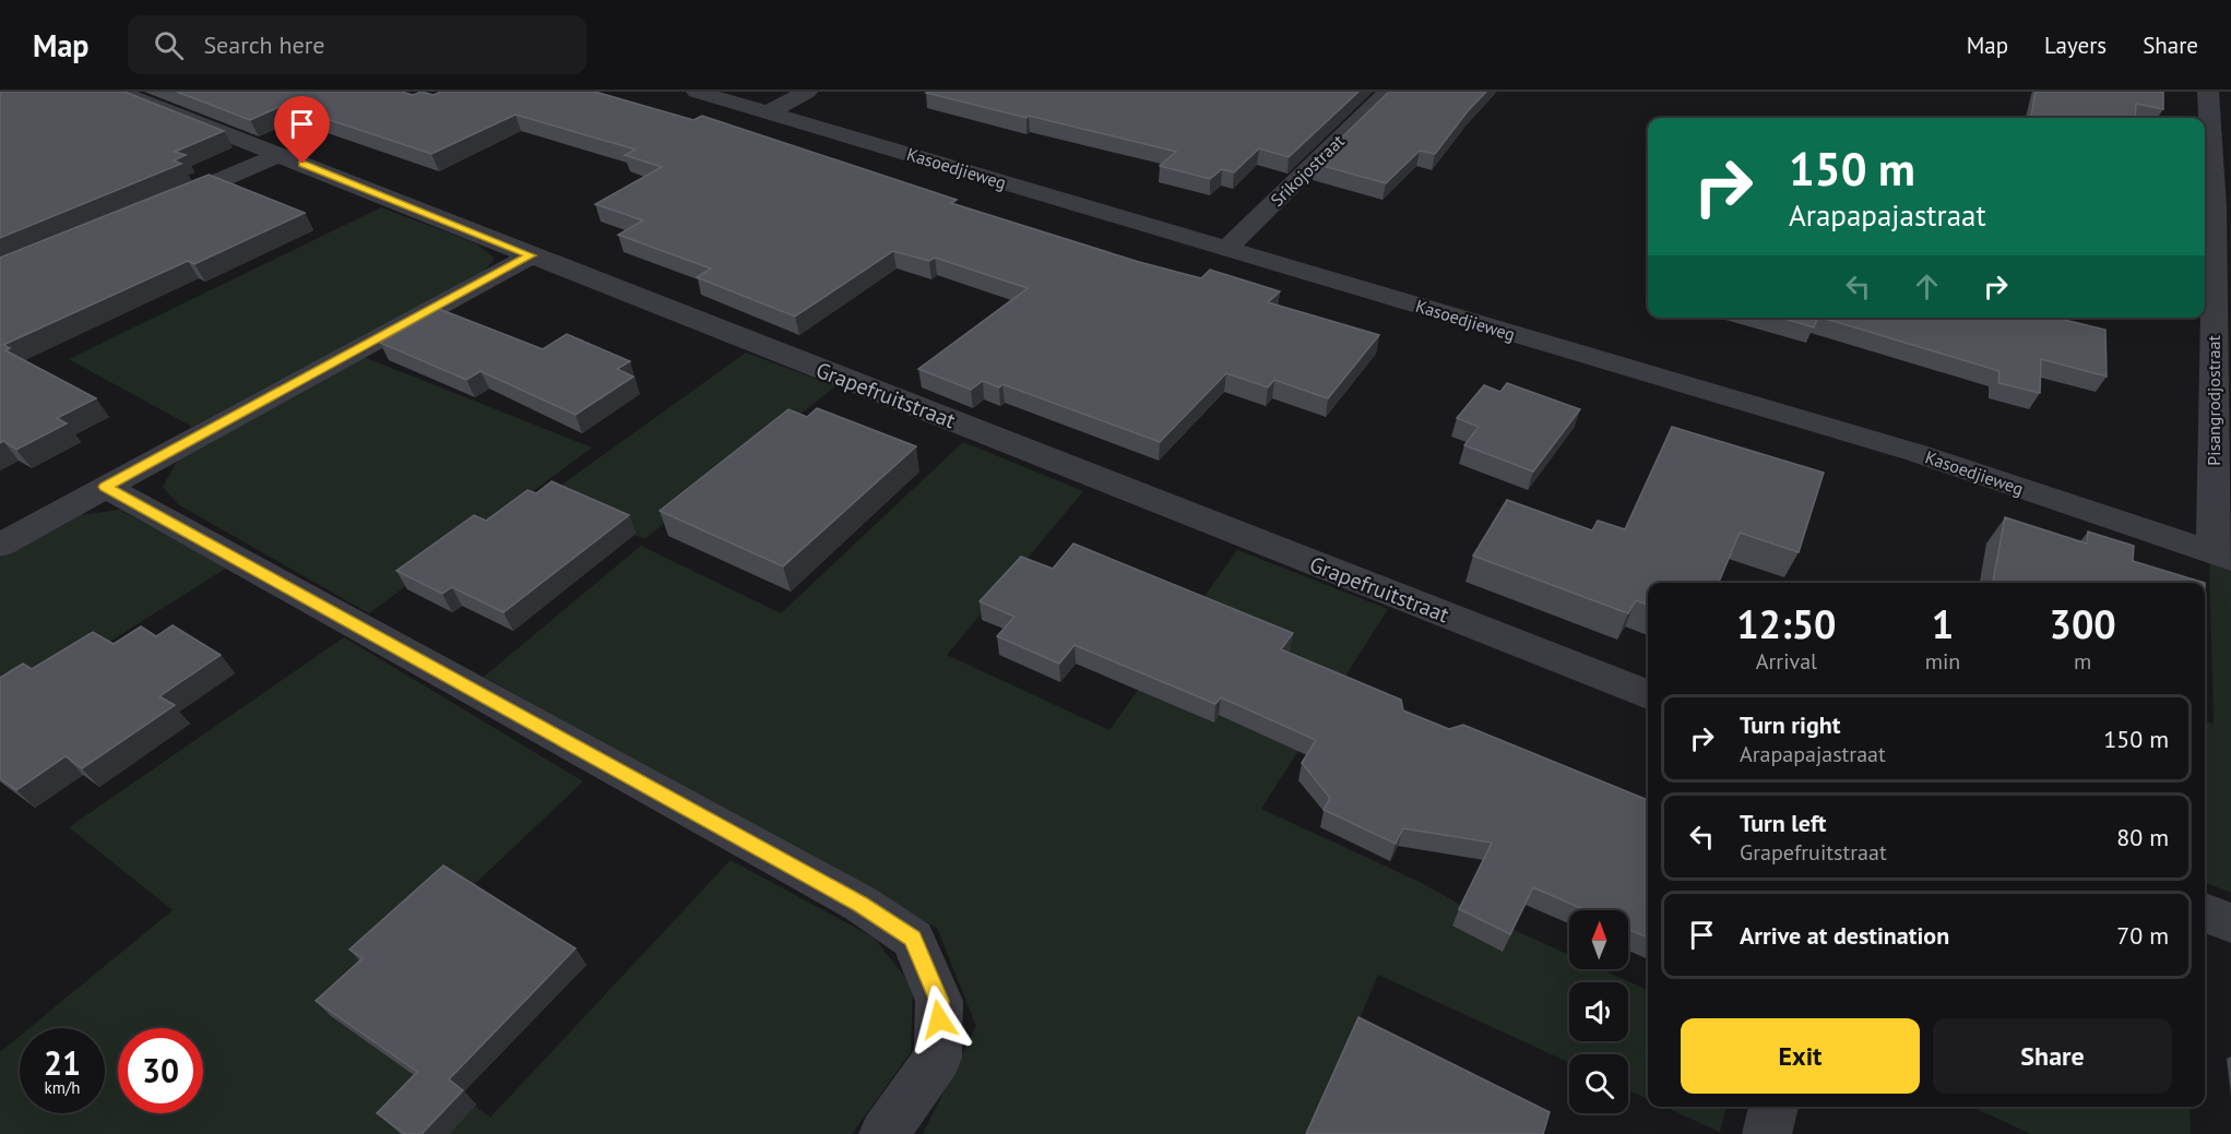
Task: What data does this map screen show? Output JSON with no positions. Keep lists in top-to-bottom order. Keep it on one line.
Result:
{"streets":{"street":["Kasoedjieweg","Srikojostraat","Grapefruitstraat","Pisangrodjostraat"]},"crossings":[["Kasoedjieweg","Srikojostraat"],["Kasoedjieweg","Pisangrodjostraat"]],"north":"top","page":{"header":"Map","search":"Search here","nav":["Map","Layers","Share"],"turn":["150 m","Arapapajastraat"],"eta":["12:50","Arrival","1","min","300","m"],"list":[{"name":"Turn right","note":"Arapapajastraat","value":"150 m"},{"name":"Turn left","note":"Grapefruitstraat","value":"80 m"},{"name":"Arrive at destination","value":"70 m"}],"buttons":["Exit","Share"],"speed":"21 km/h","limit":"30"}}
